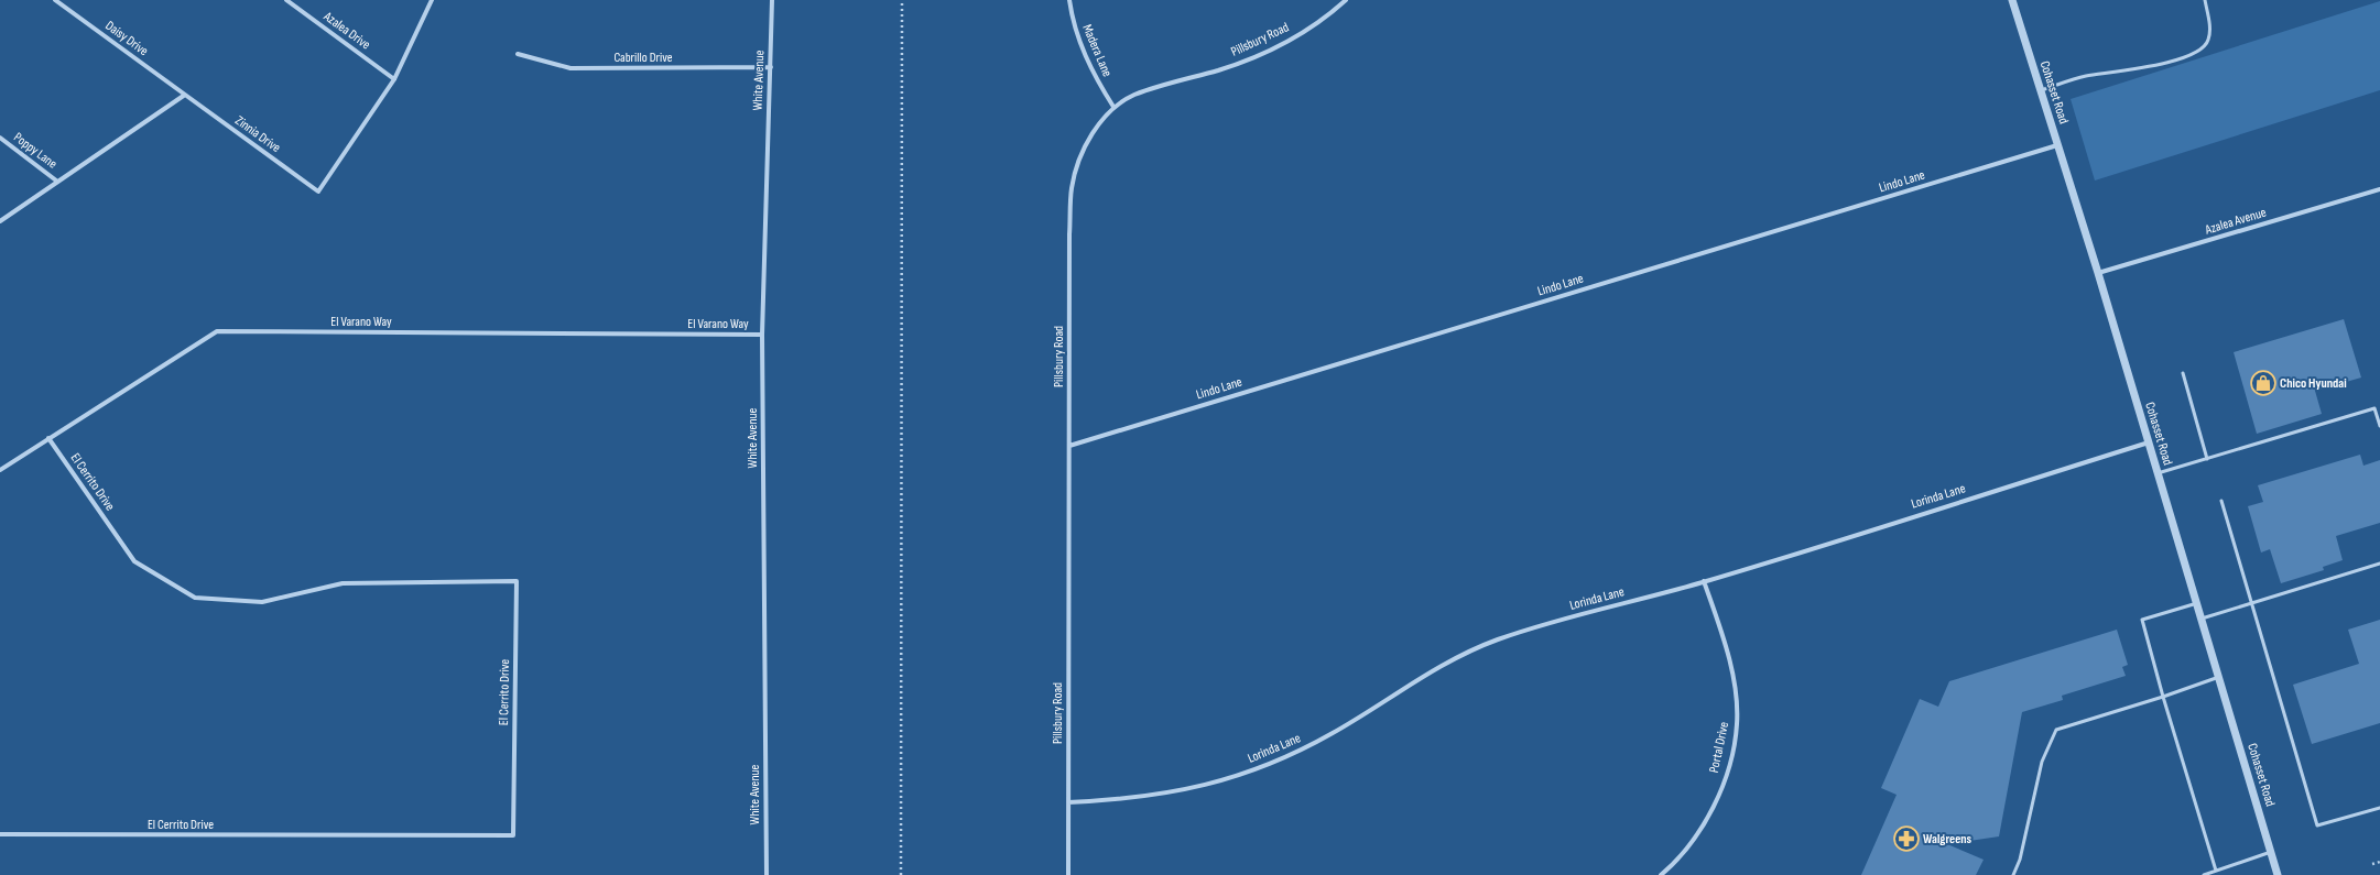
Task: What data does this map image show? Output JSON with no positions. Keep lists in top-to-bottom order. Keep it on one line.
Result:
{"streets":{"street":["Azalea Drive","Daisy Drive","Pillsbury Road","Madera Lane","Cabrillo Drive","White Avenue","Cohasset Road","Zinnia Drive","Poppy Lane","Lindo Lane","Azalea Avenue","El Varano Way","El Cerrito Drive","Lorinda Lane","Portal Drive"]},"crossings":[["Azalea Drive","Zinnia Drive"],["Daisy Drive","Zinnia Drive"],["Pillsbury Road","Madera Lane"],["Pillsbury Road","Lindo Lane"],["Pillsbury Road","Lorinda Lane"],["Cabrillo Drive","White Avenue"],["White Avenue","El Varano Way"],["Cohasset Road","Lindo Lane"],["Cohasset Road","Azalea Avenue"],["Cohasset Road","Lorinda Lane"],["El Varano Way","El Cerrito Drive"],["Lorinda Lane","Portal Drive"]],"places":{"shop":["Chico Hyundai"],"pharmacy":["Walgreens"]}}
